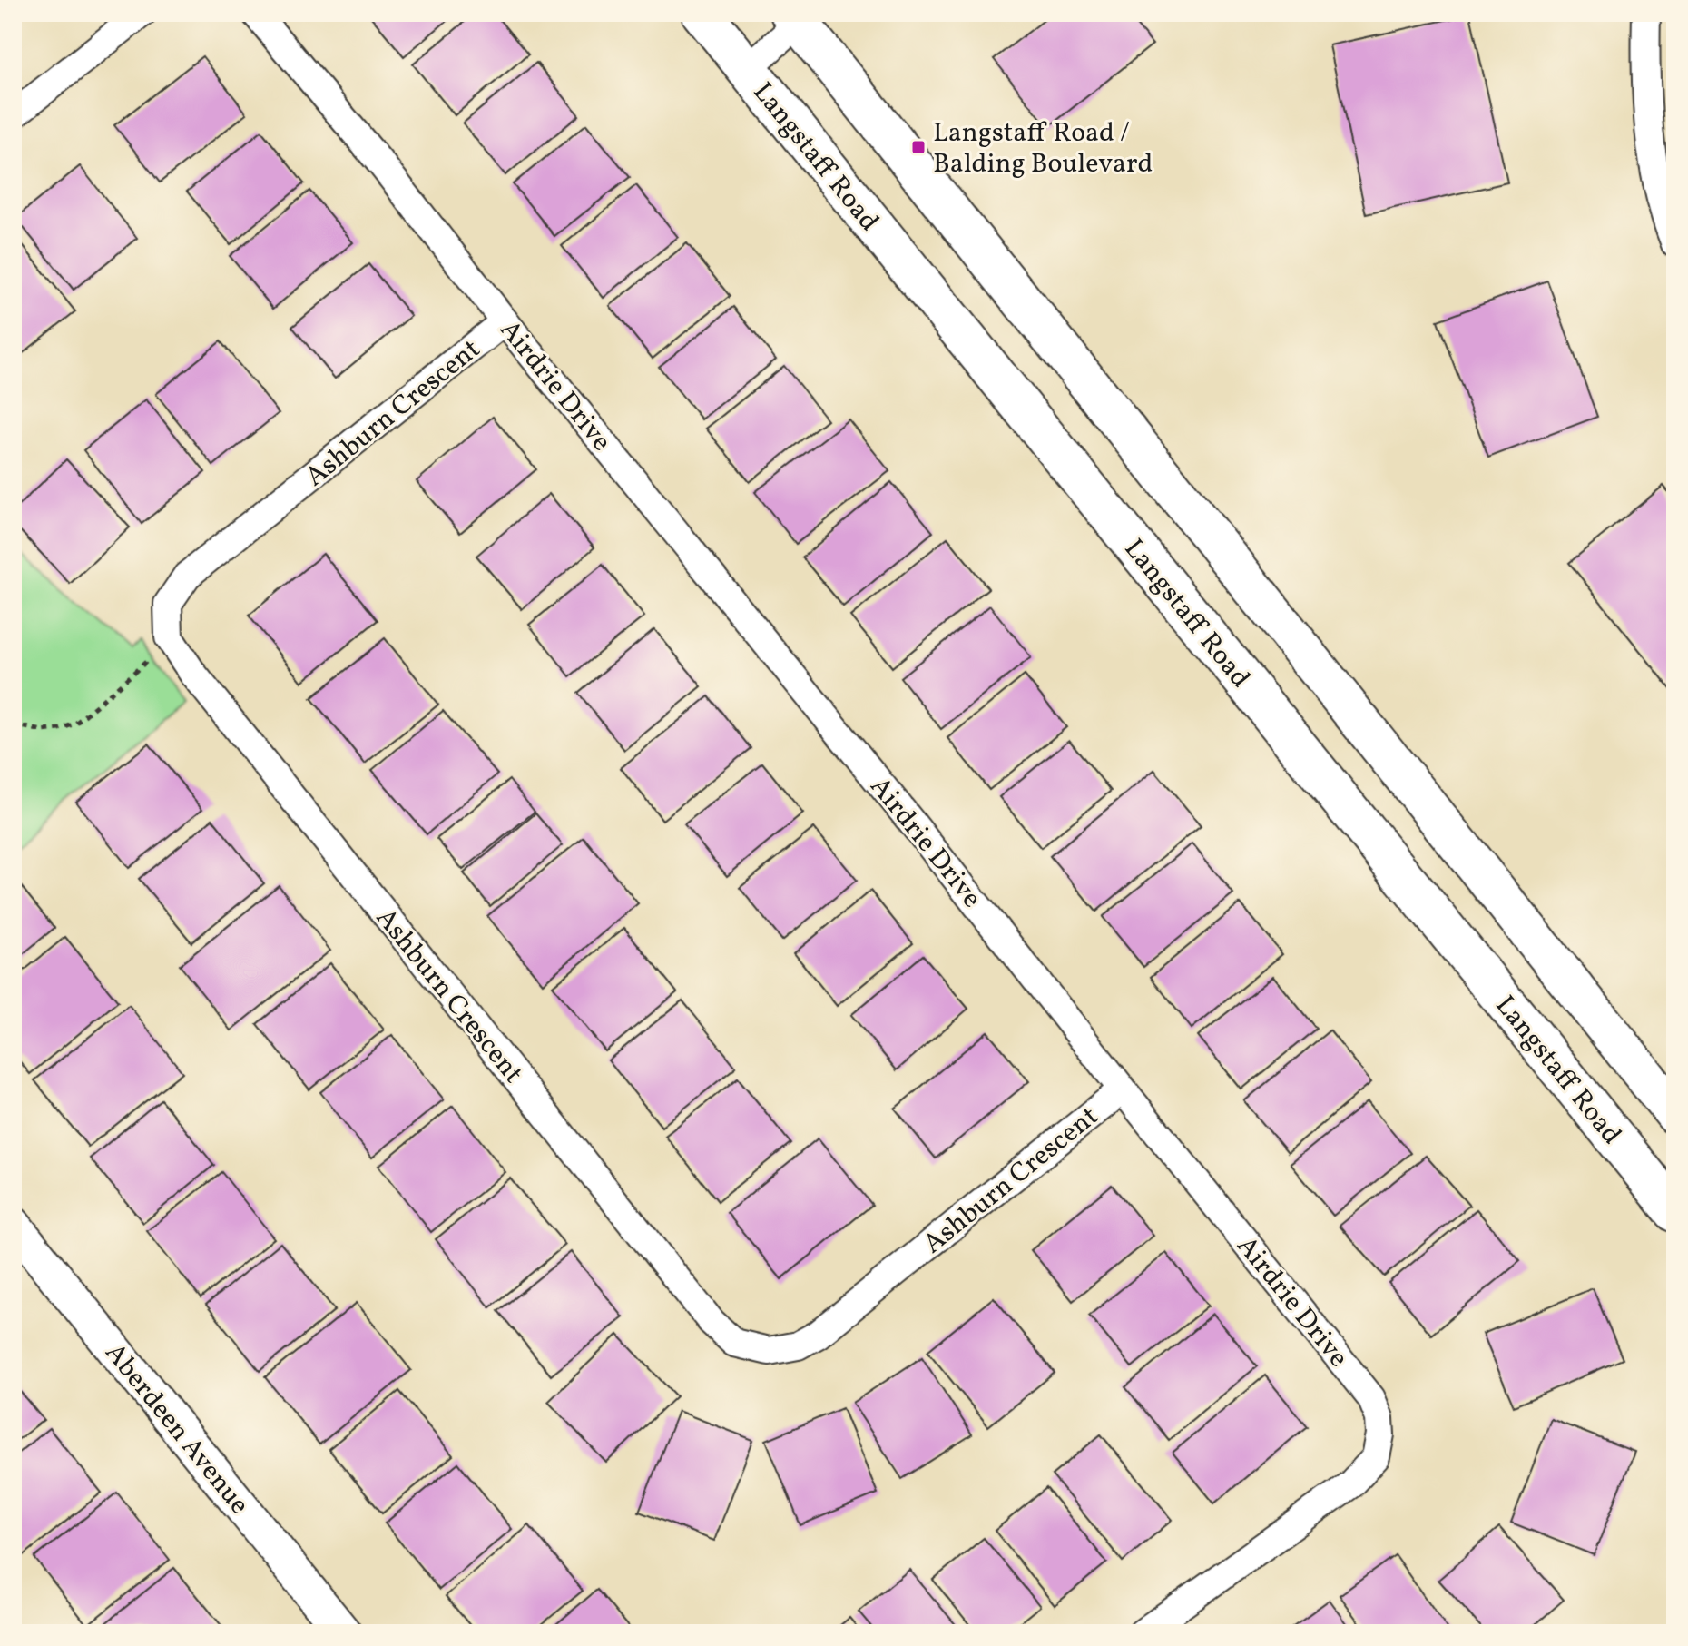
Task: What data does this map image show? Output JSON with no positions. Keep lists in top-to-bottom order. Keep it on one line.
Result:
{"streets":{"main road":["Langstaff Road"],"street":["Airdrie Drive","Ashburn Crescent","Aberdeen Avenue"]},"crossings":[["Airdrie Drive","Ashburn Crescent"]],"places":{"transit":["Langstaff Road / Balding Boulevard"]}}
